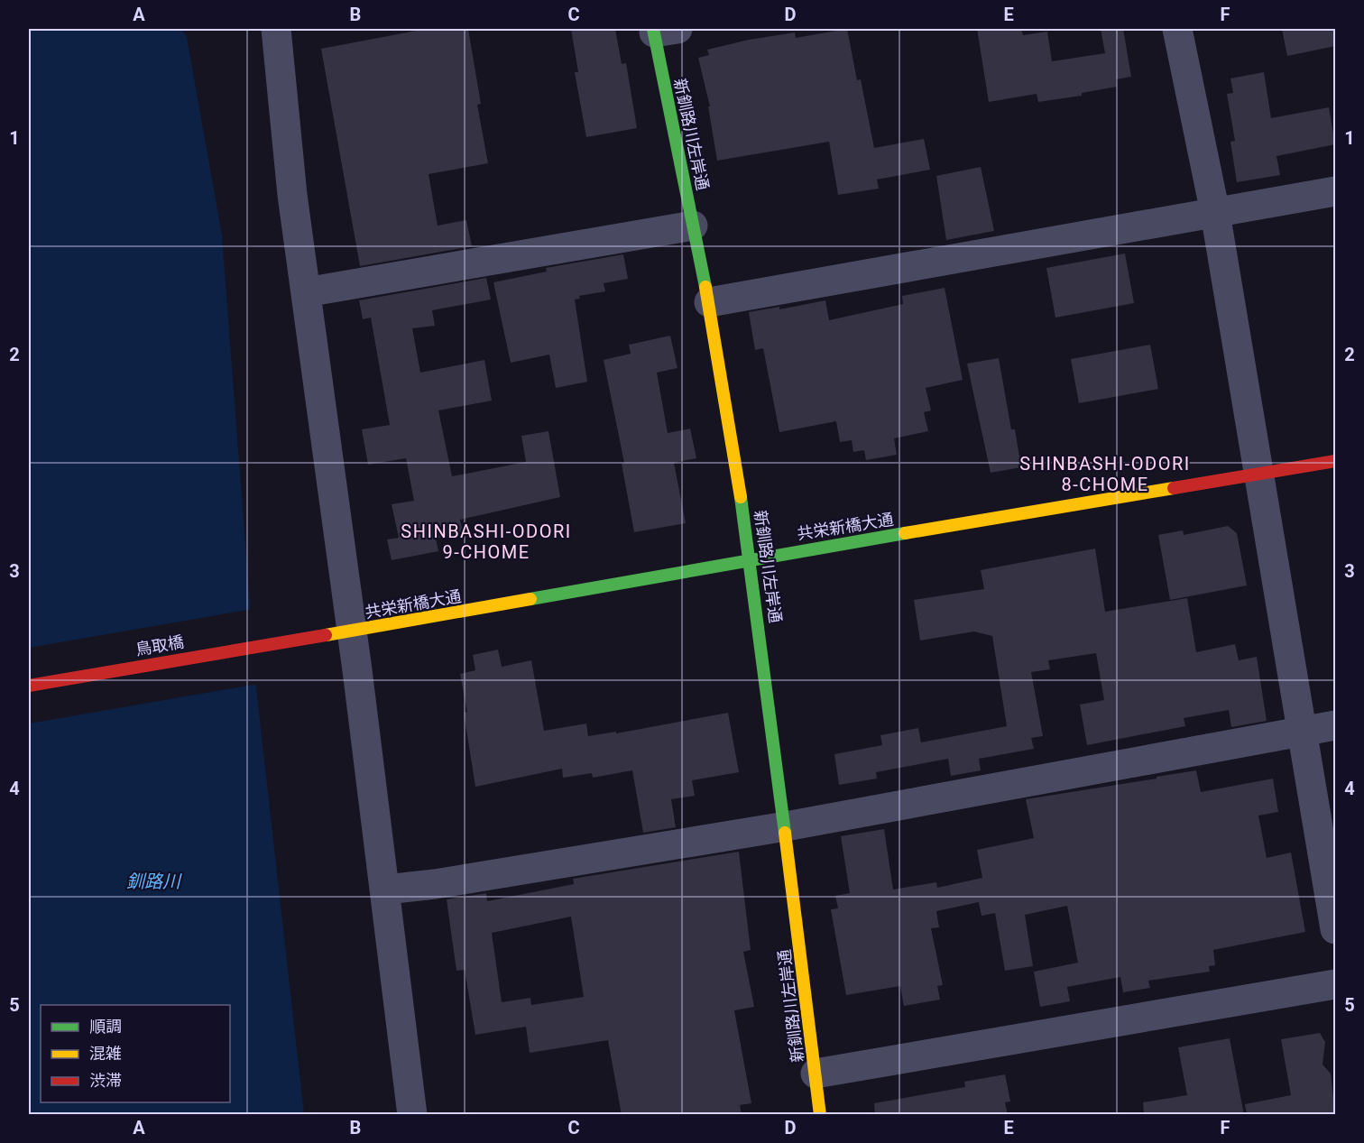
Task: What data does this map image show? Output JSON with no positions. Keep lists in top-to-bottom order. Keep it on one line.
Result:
{"streets":{"street":["新釧路川左岸通","共栄新橋大通","鳥取橋"]},"crossings":[["新釧路川左岸通","共栄新橋大通"],["共栄新橋大通","鳥取橋"]],"districts":["SHINBASHI-ODORI 8-CHOME","SHINBASHI-ODORI 9-CHOME"],"water":["釧路川"],"legend":["順調","混雑","渋滞"],"grid":{"columns":["A","B","C","D","E","F"],"rows":["1","2","3","4","5"]}}
